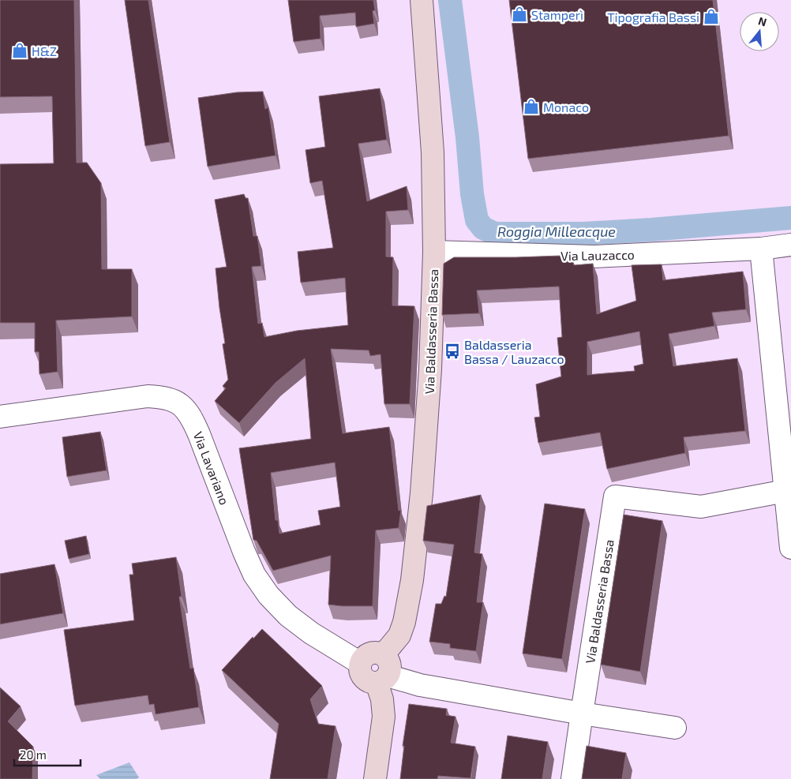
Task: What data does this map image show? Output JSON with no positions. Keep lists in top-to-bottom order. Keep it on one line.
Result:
{"streets":{"street":["Via Lauzacco","Via Baldasseria Bassa","Via Lavariano"]},"crossings":[["Via Lauzacco","Via Baldasseria Bassa"],["Via Baldasseria Bassa","Via Lavariano"]],"water":["Roggia Milleacque"],"places":{"shop":["Stamperì","Tipografia Bassi","H&Z","Monaco"],"bus stop":["Baldasseria Bassa / Lauzacco"]},"scale_bar":"20 m","north":"top"}
